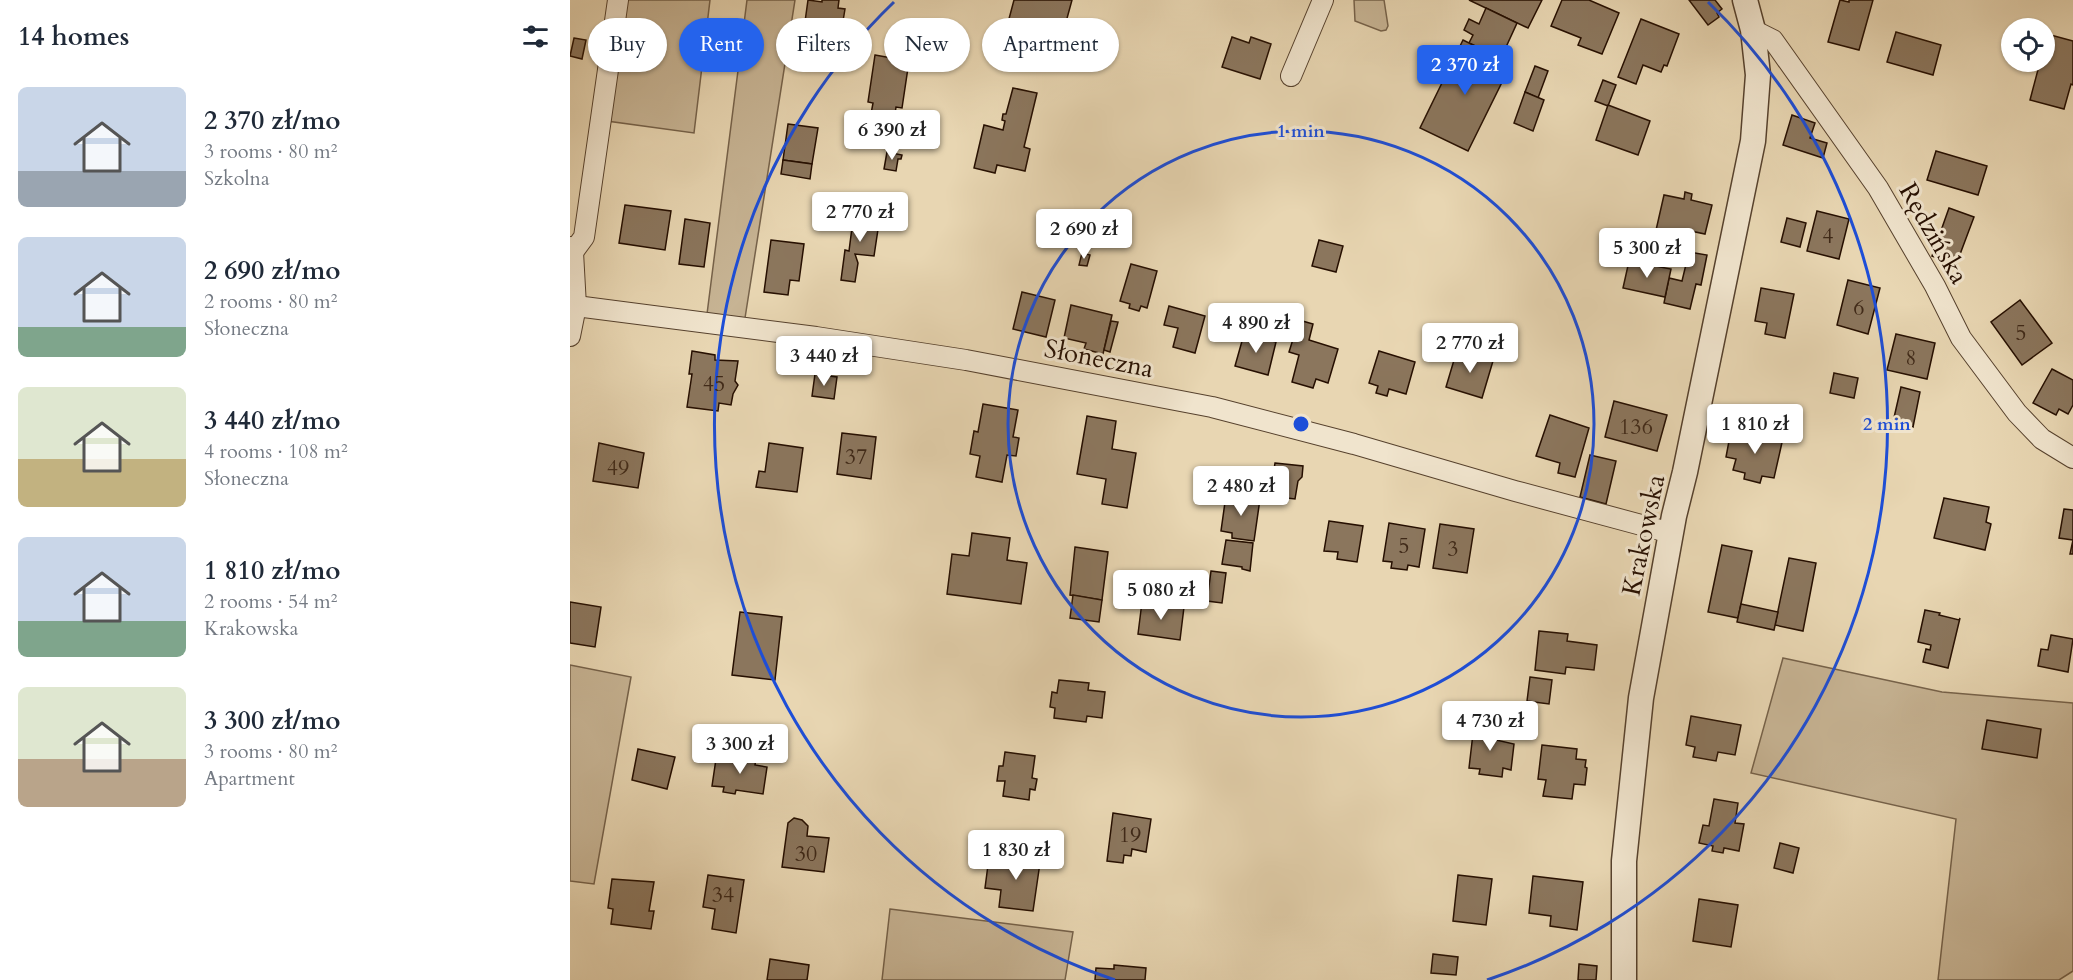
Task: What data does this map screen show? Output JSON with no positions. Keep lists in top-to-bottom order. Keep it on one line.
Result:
{"streets":{"street":["Rędzińska","Słoneczna","Krakowska"]},"crossings":[["Rędzińska","Krakowska"],["Słoneczna","Krakowska"]],"house_numbers":["4","6","5","8","45","136","37","49","5","3","19","30","34"],"page":{"heading":"14 homes","chip":["Buy","Rent","Filters","New","Apartment"],"price":["2 370 zł","6 390 zł","2 770 zł","2 690 zł","5 300 zł","4 890 zł","2 770 zł","3 440 zł","1 810 zł","2 480 zł","5 080 zł","4 730 zł","3 300 zł","1 830 zł"],"list":[{"name":"2 370 zł/mo","note":"3 rooms · 80 m² · Szkolna"},{"name":"2 690 zł/mo","note":"2 rooms · 80 m² · Słoneczna"},{"name":"3 440 zł/mo","note":"4 rooms · 108 m² · Słoneczna"},{"name":"1 810 zł/mo","note":"2 rooms · 54 m² · Krakowska"},{"name":"3 300 zł/mo","note":"3 rooms · 80 m² · Apartment"}]},"rings":["1 min","2 min"]}
